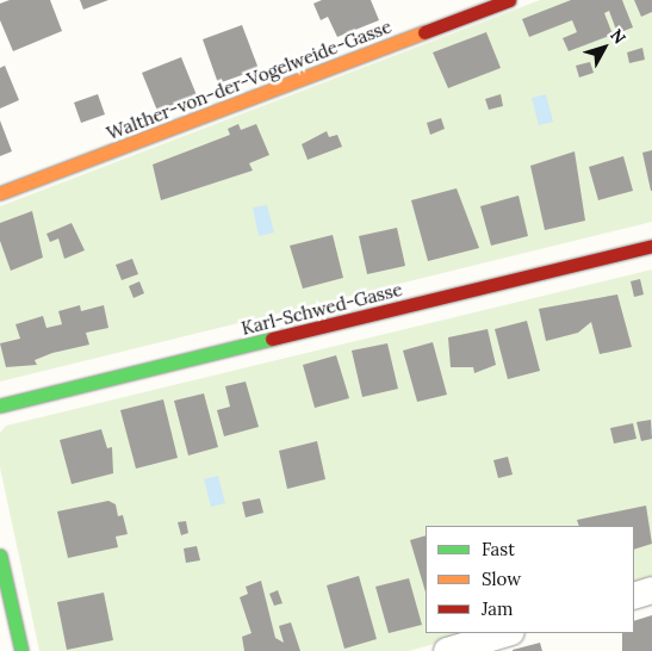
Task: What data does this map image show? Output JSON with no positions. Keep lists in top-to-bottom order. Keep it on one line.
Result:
{"streets":{"street":["Walther-von-der-Vogelweide-Gasse","Karl-Schwed-Gasse"]},"legend":["Fast","Slow","Jam"],"north":"top right"}
